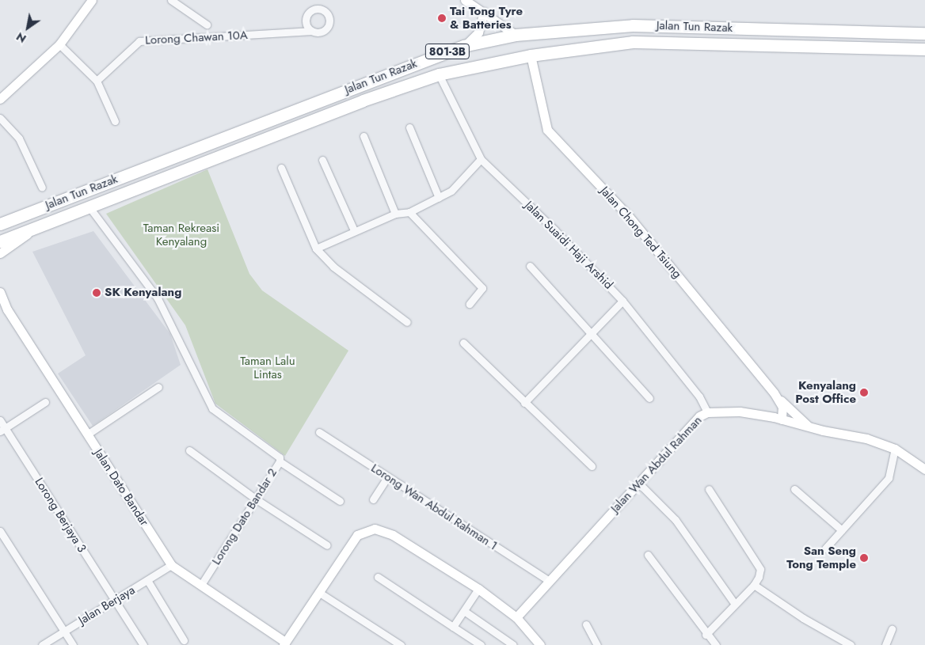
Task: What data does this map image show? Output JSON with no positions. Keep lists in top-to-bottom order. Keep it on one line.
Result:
{"streets":{"highway":["Jalan Tun Razak","801-3B"],"street":["Lorong Chawan 10A","Jalan Chong Ted Tsiung","Jalan Suaidi Haji Arshid","Jalan Wan Abdul Rahman","Jalan Dato Bandar","Lorong Wan Abdul Rahman 1","Lorong Berjaya 3","Lorong Dato Bandar 2","Jalan Berjaya"]},"crossings":[["Jalan Tun Razak","Jalan Chong Ted Tsiung"],["Jalan Tun Razak","Jalan Suaidi Haji Arshid"],["Jalan Tun Razak","Lorong Dato Bandar 2"],["Jalan Chong Ted Tsiung","Jalan Wan Abdul Rahman"],["Jalan Suaidi Haji Arshid","Jalan Wan Abdul Rahman"],["Jalan Wan Abdul Rahman","Lorong Wan Abdul Rahman 1"],["Jalan Dato Bandar","Lorong Dato Bandar 2"],["Jalan Dato Bandar","Jalan Berjaya"],["Lorong Berjaya 3","Jalan Berjaya"]],"parks":["Taman Rekreasi Kenyalang","Taman Lalu Lintas"],"places":["Tai Tong Tyre & Batteries","SK Kenyalang","Kenyalang Post Office","San Seng Tong Temple"],"north":"bottom left"}
